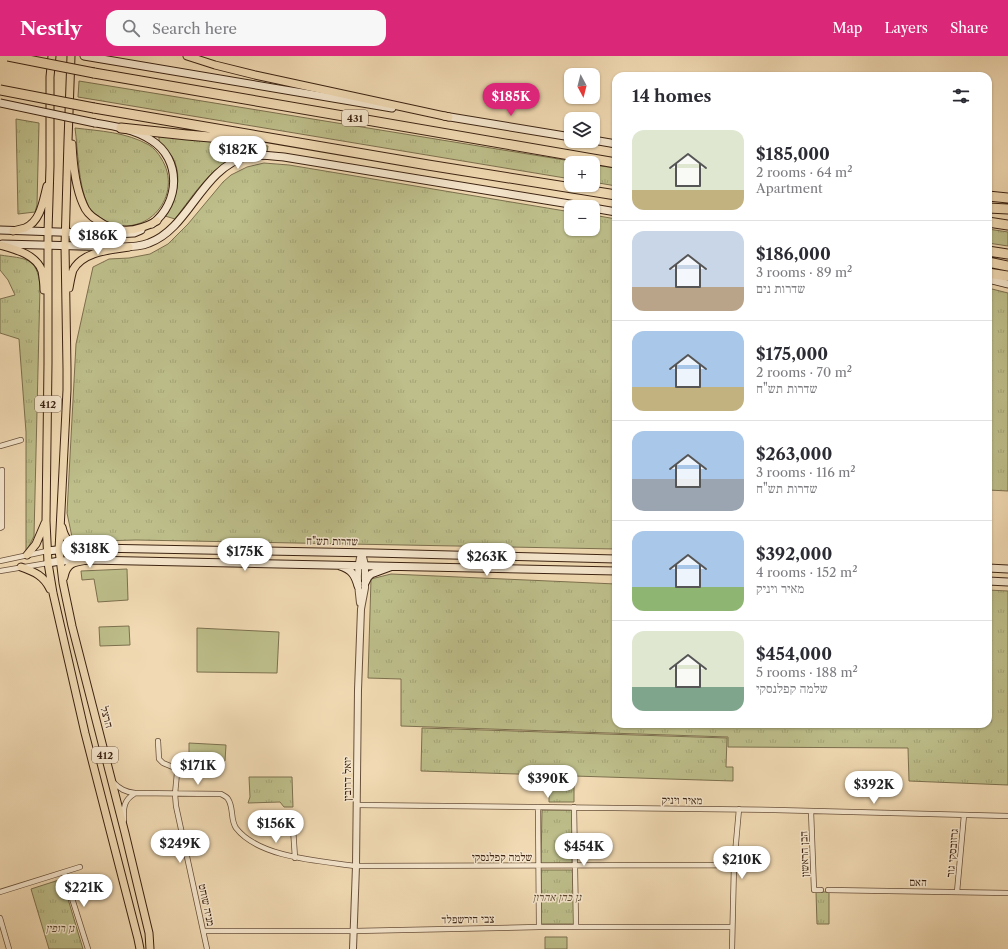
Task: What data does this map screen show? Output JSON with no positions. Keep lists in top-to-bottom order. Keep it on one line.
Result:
{"streets":{"highway":["431"],"main road":["412","שדרות תש\"ח","הרצל"],"street":["יואל דרובין","מאיר ויניק","גרזובסקי גור","הבן הראשון","שלמה קפלנסקי","האם","מניה שוחט","צבי הירשפלד"]},"crossings":[["412","שדרות תש\"ח"],["412","הרצל"],["שדרות תש\"ח","הרצל"],["שדרות תש\"ח","יואל דרובין"],["יואל דרובין","מאיר ויניק"],["יואל דרובין","שלמה קפלנסקי"],["יואל דרובין","צבי הירשפלד"],["מאיר ויניק","גרזובסקי גור"],["מאיר ויניק","הבן הראשון"],["גרזובסקי גור","האם"],["שלמה קפלנסקי","מניה שוחט"],["מניה שוחט","צבי הירשפלד"]],"parks":["גן כהן אהרון","גן רופין"],"north":"bottom","page":{"header":"Nestly","search":"Search here","nav":["Map","Layers","Share"],"map_buttons":["+","−"],"heading":"14 homes","price":["$185K","$182K","$186K","$318K","$175K","$263K","$171K","$390K","$392K","$156K","$249K","$454K","$210K","$221K"],"list":[{"name":"$185,000","note":"2 rooms · 64 m² · Apartment"},{"name":"$186,000","note":"3 rooms · 89 m² · שדרות נים"},{"name":"$175,000","note":"2 rooms · 70 m² · שדרות תש\"ח"},{"name":"$263,000","note":"3 rooms · 116 m² · שדרות תש\"ח"},{"name":"$392,000","note":"4 rooms · 152 m² · מאיר ויניק"},{"name":"$454,000","note":"5 rooms · 188 m² · שלמה קפלנסקי"}]}}
